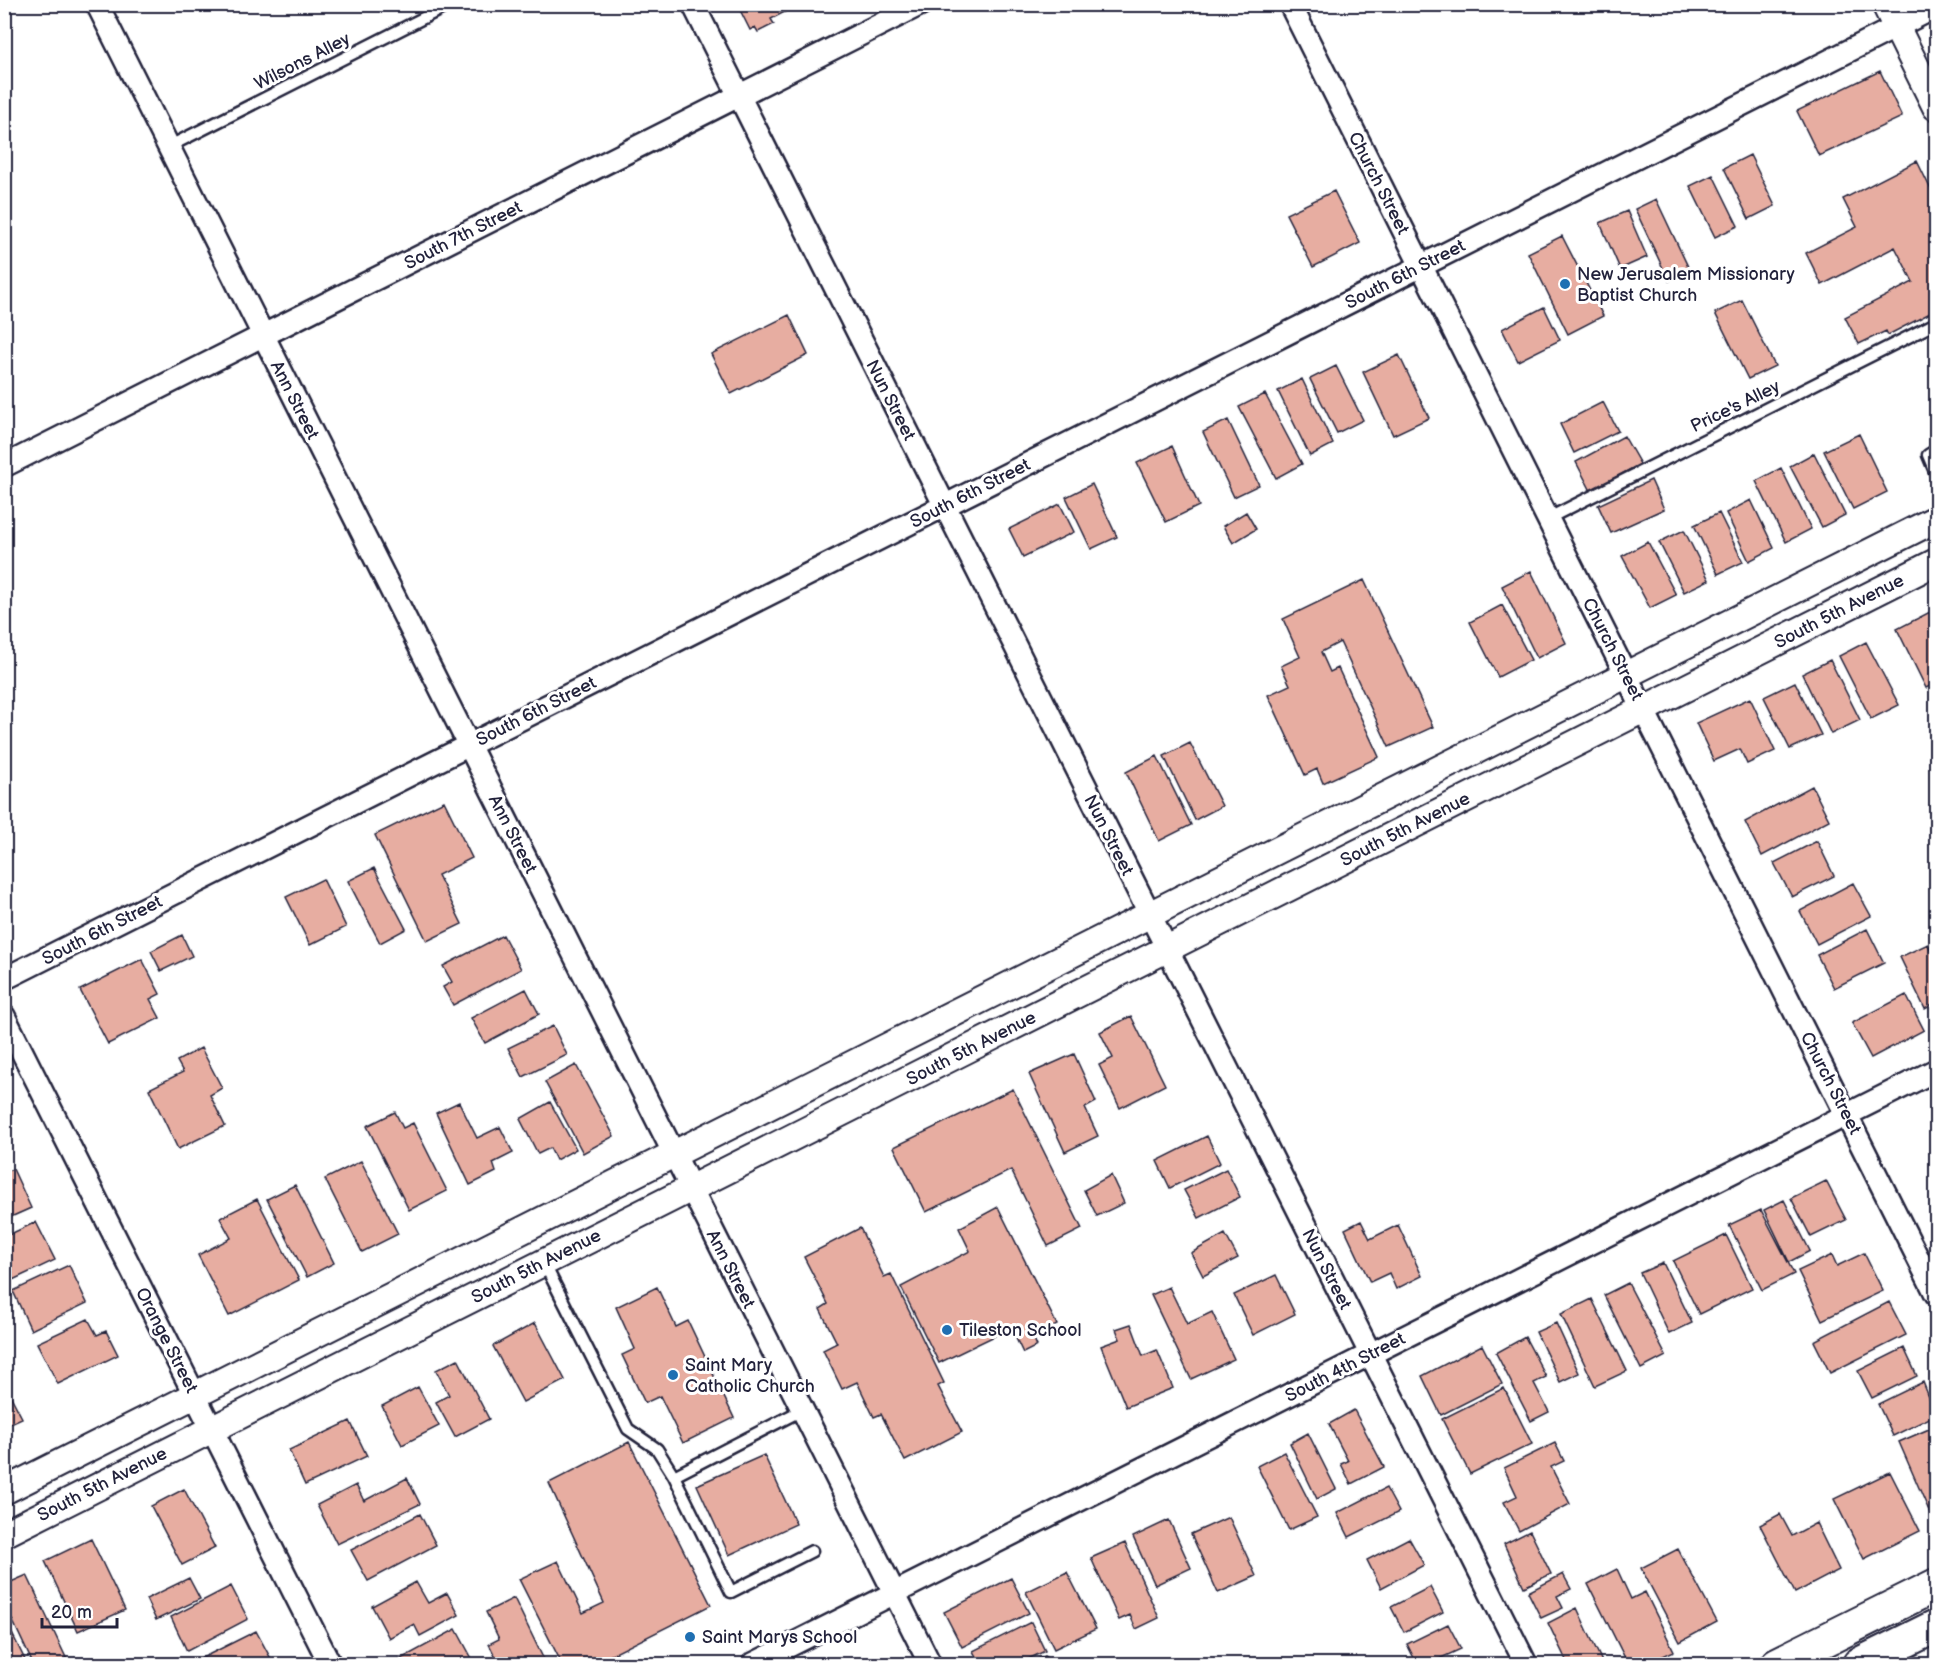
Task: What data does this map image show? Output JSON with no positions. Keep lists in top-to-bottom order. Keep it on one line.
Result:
{"streets":{"street":["Church Street","South 7th Street","South 6th Street","Ann Street","Nun Street","South 5th Avenue","Orange Street","South 4th Street"],"lane":["Wilsons Alley","Price's Alley"]},"crossings":[["Wilsons Alley","Ann Street"],["Church Street","South 6th Street"],["Church Street","Price's Alley"],["Church Street","South 5th Avenue"],["Church Street","South 4th Street"],["South 7th Street","Ann Street"],["South 7th Street","Nun Street"],["South 6th Street","Ann Street"],["South 6th Street","Nun Street"],["Ann Street","South 5th Avenue"],["Ann Street","South 4th Street"],["Nun Street","South 5th Avenue"],["Nun Street","South 4th Street"],["South 5th Avenue","Orange Street"]],"places":["New Jerusalem Missionary Baptist Church","Tileston School","Saint Mary Catholic Church","Saint Marys School"],"scale_bar":"20 m"}
